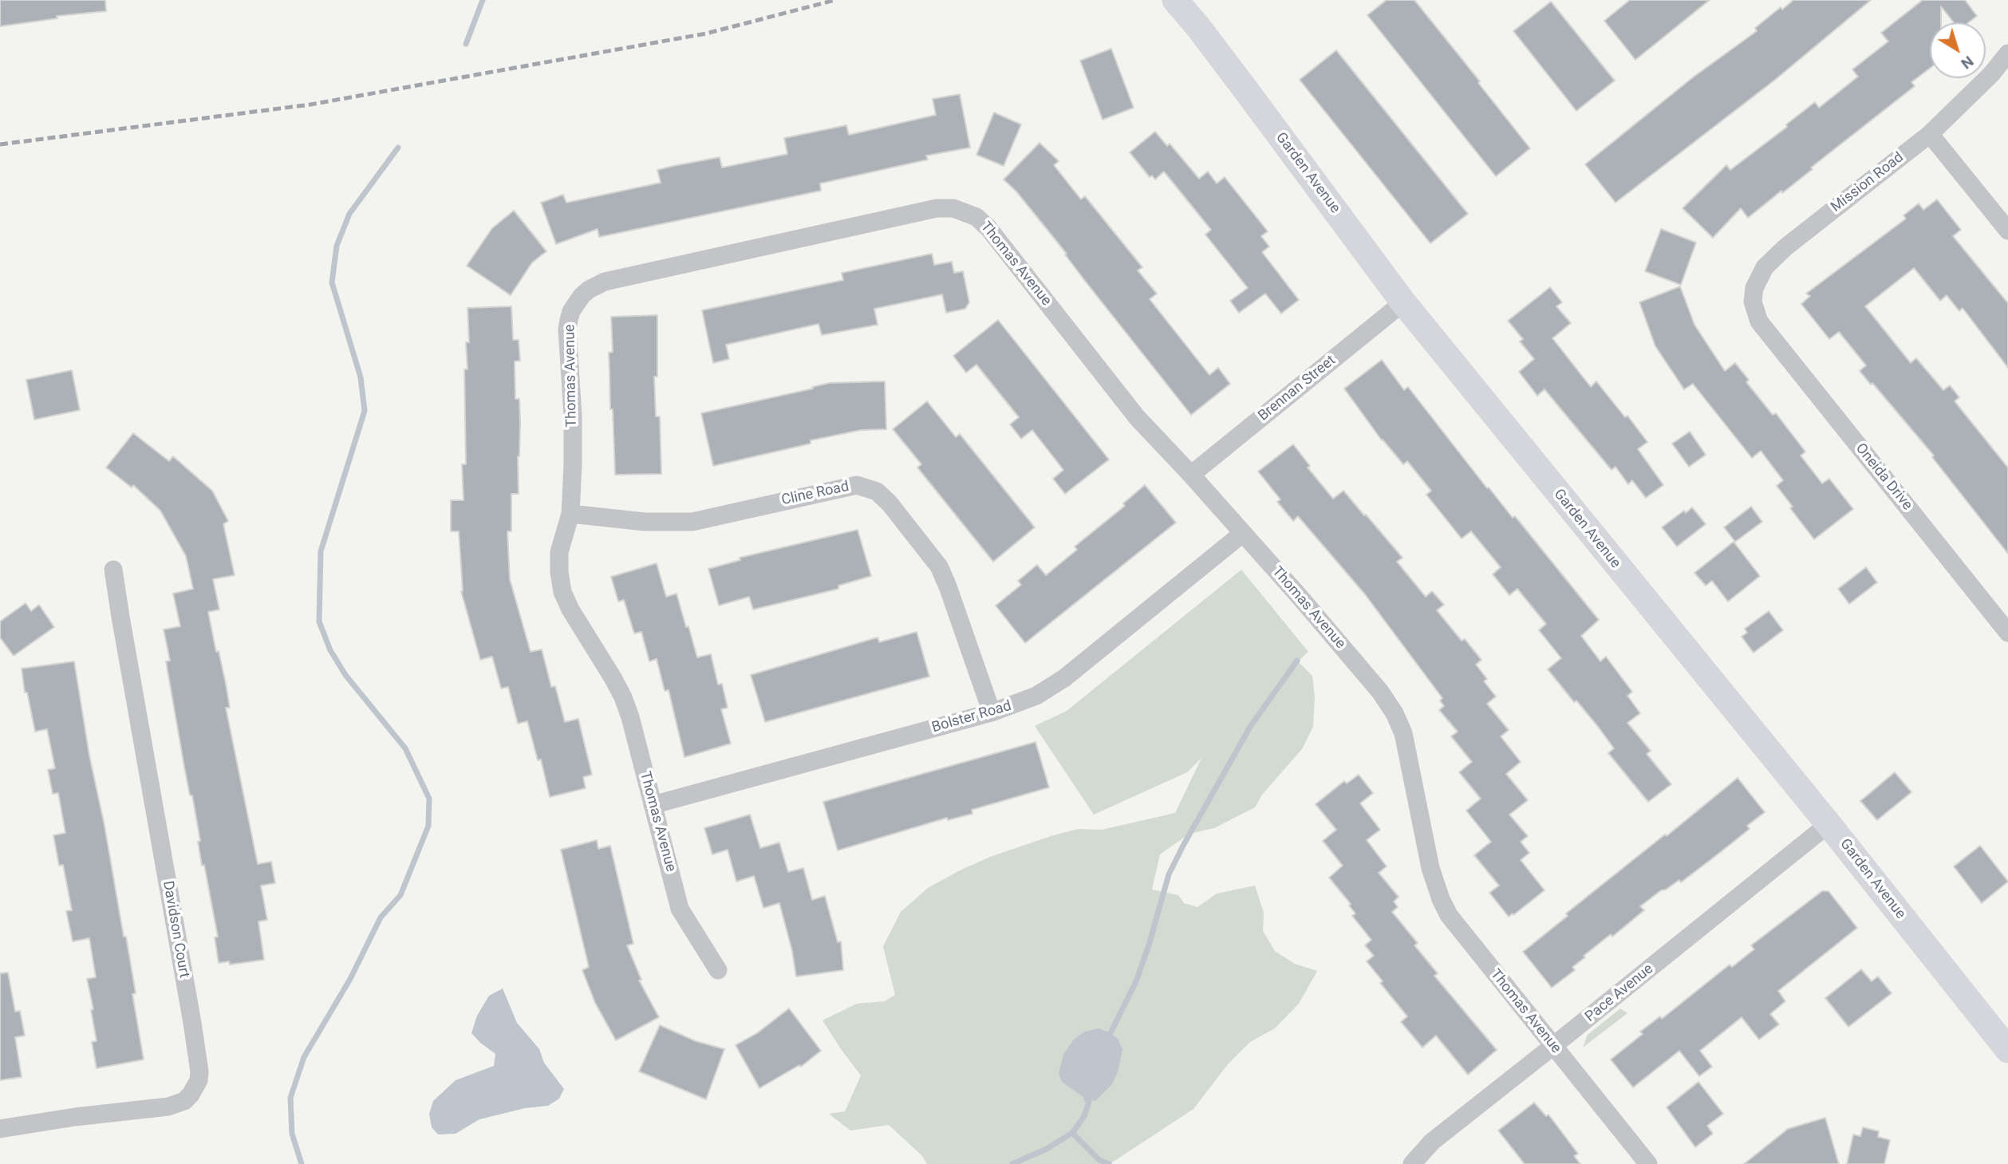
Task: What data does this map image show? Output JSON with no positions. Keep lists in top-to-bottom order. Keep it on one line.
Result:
{"streets":{"street":["Garden Avenue","Mission Road","Thomas Avenue","Brennan Street","Oneida Drive","Cline Road","Bolster Road","Davidson Court","Pace Avenue"]},"crossings":[["Garden Avenue","Brennan Street"],["Garden Avenue","Pace Avenue"],["Mission Road","Oneida Drive"],["Thomas Avenue","Brennan Street"],["Thomas Avenue","Cline Road"],["Thomas Avenue","Bolster Road"],["Thomas Avenue","Pace Avenue"],["Cline Road","Bolster Road"]],"north":"bottom right"}
